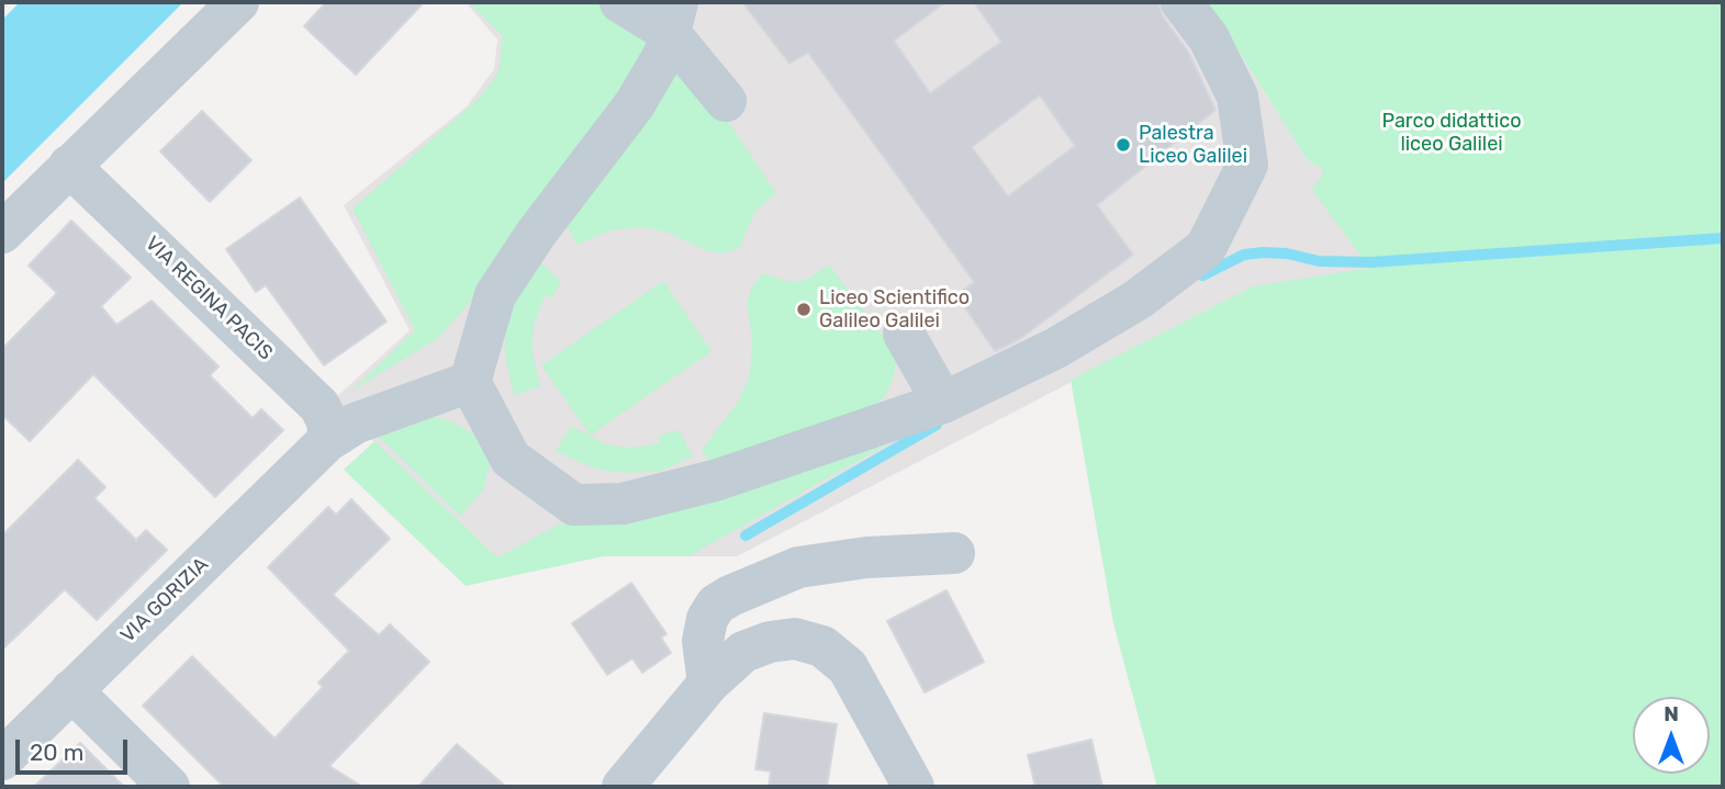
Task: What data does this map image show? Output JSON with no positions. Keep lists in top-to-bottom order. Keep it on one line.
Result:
{"streets":{"street":["VIA REGINA PACIS","VIA GORIZIA"]},"crossings":[["VIA REGINA PACIS","VIA GORIZIA"]],"parks":["Parco didattico liceo Galilei"],"places":["Palestra Liceo Galilei","Liceo Scientifico Galileo Galilei"],"scale_bar":"20 m","north":"top"}
